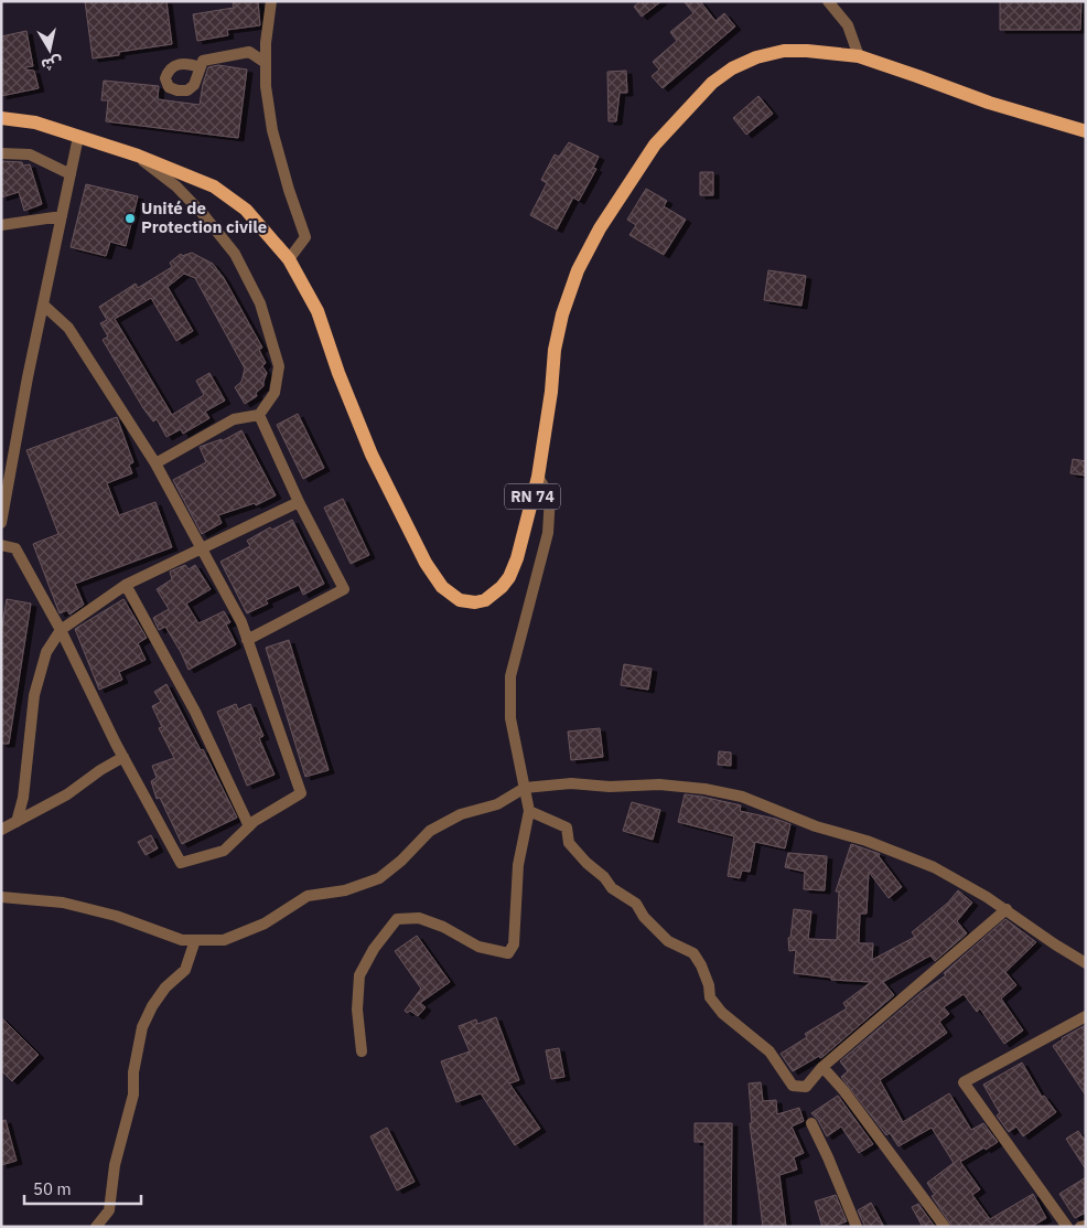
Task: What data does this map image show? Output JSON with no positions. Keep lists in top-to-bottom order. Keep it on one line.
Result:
{"streets":{"main road":["RN 74"]},"places":["Unité de Protection civile"],"scale_bar":"50 m","north":"bottom"}
